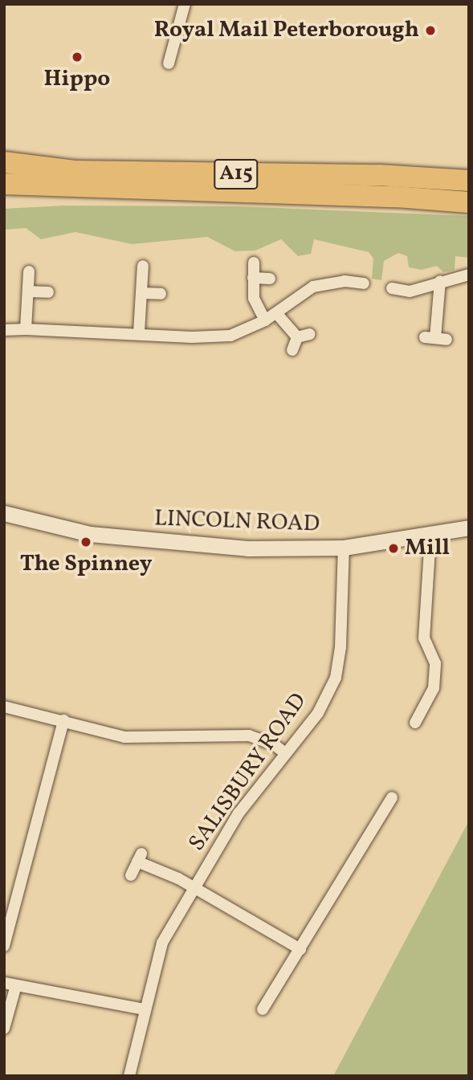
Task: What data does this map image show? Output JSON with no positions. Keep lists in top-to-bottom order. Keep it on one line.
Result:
{"streets":{"highway":["A15"],"street":["LINCOLN ROAD","SALISBURY ROAD"]},"crossings":[["LINCOLN ROAD","SALISBURY ROAD"]],"places":["Royal Mail Peterborough","Hippo","The Spinney","Mill"]}
